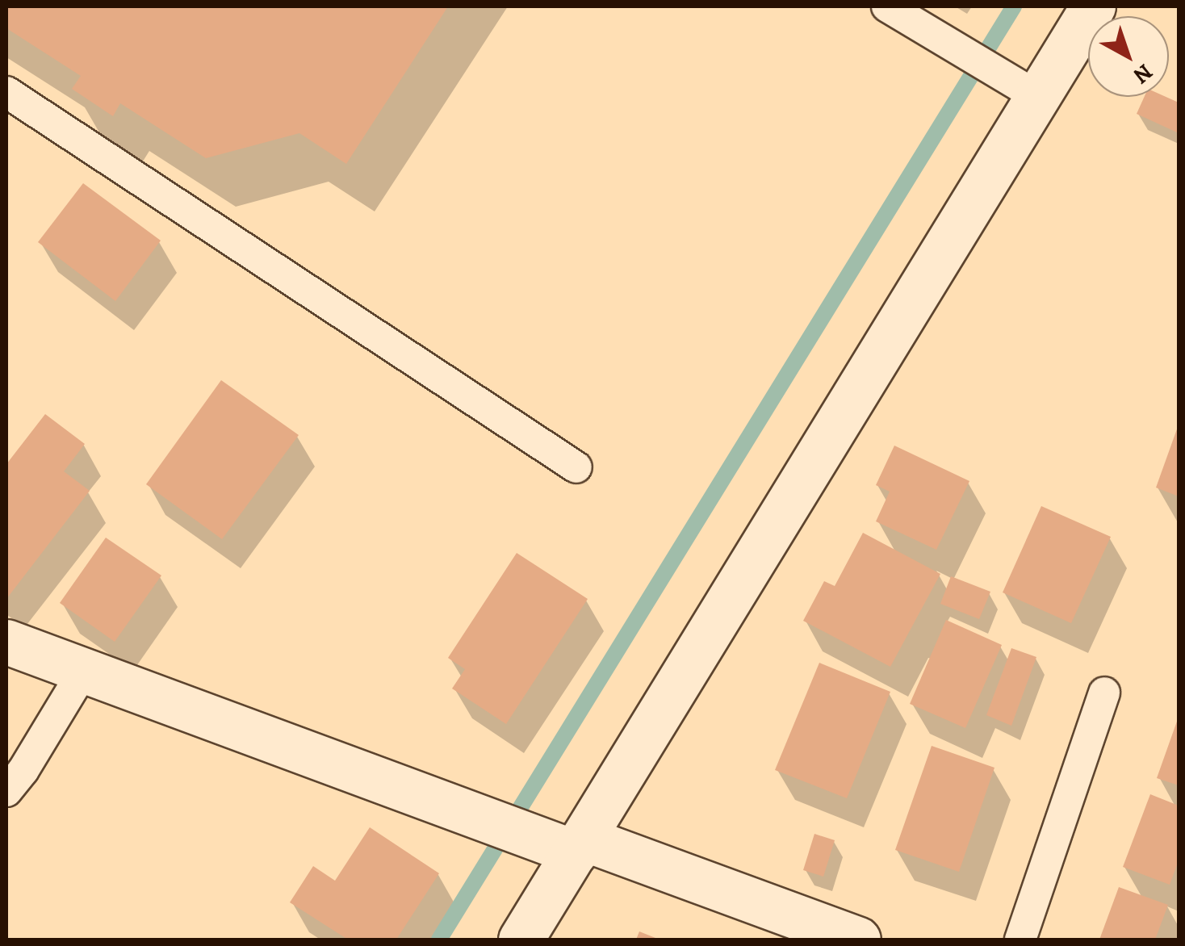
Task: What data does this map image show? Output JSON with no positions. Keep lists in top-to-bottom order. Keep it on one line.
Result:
{"north":"bottom right"}
